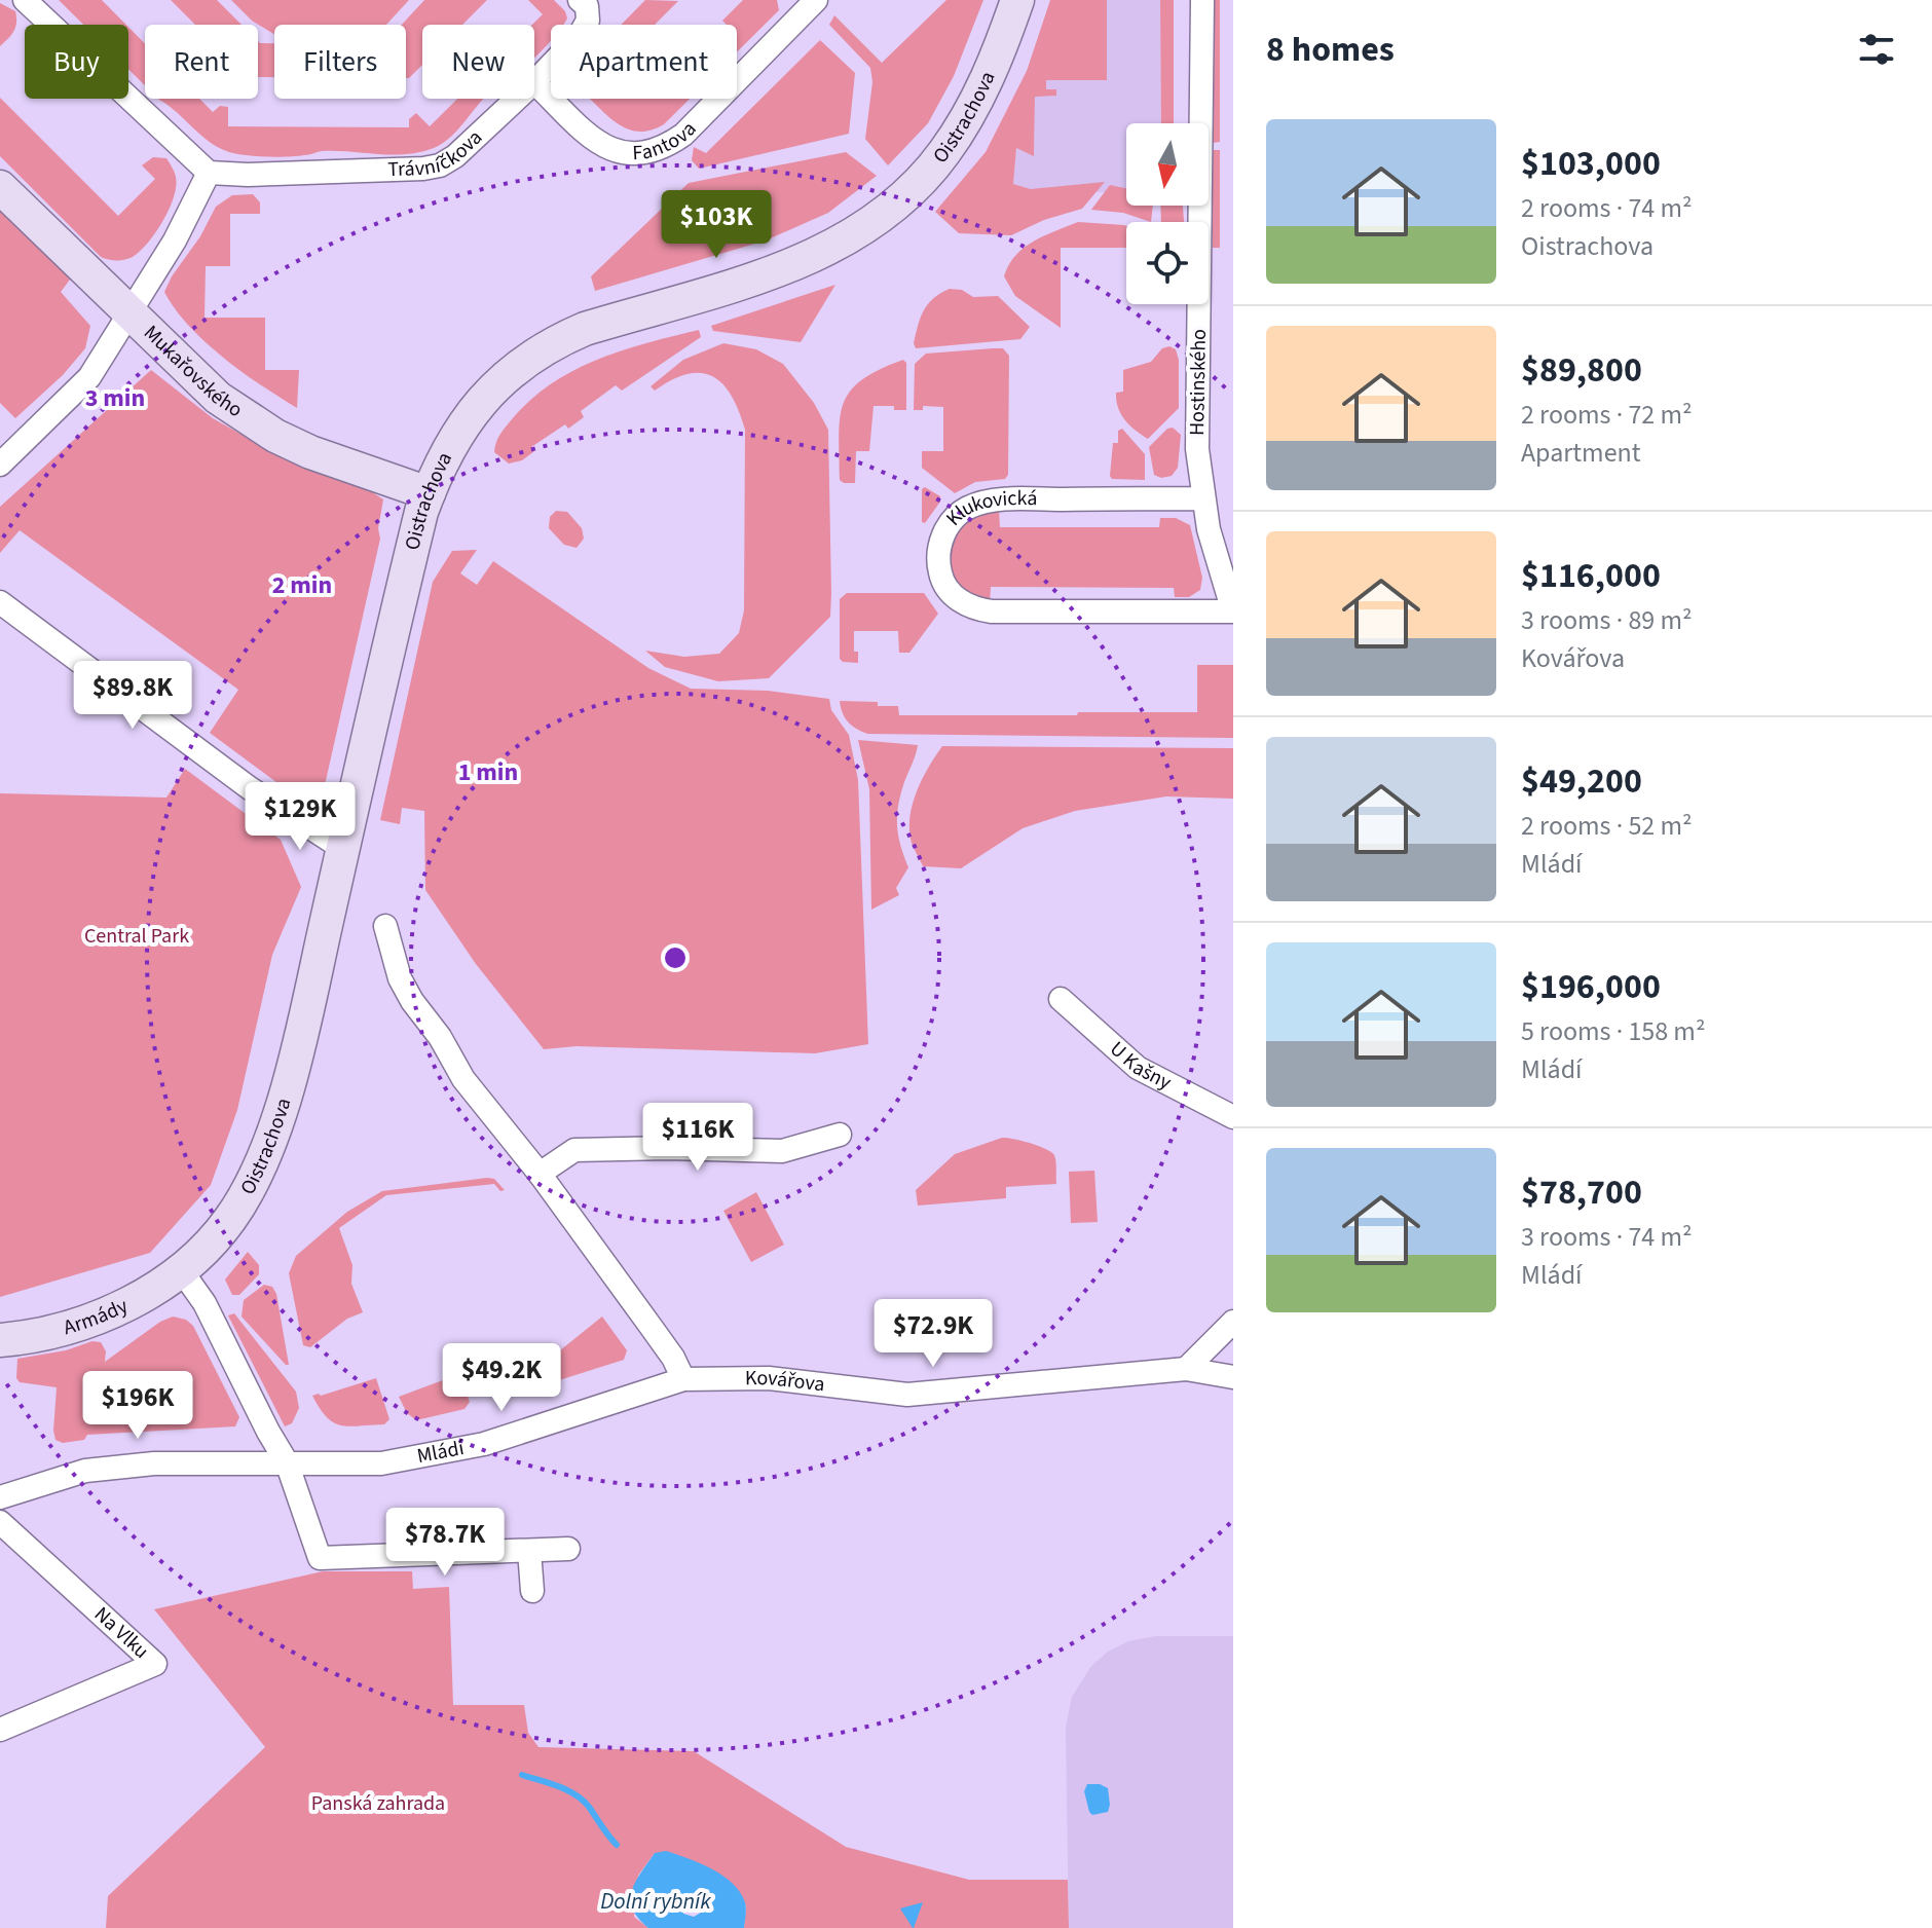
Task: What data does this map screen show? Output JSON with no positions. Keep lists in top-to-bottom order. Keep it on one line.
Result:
{"streets":{"street":["Oistrachova","Fantova","Trávníčkova","Mukařovského","Hostinského","Klukovická","U Kašny","Armády","Kovářova","Mládí","Na Vlku"]},"crossings":[["Oistrachova","Mukařovského"],["Oistrachova","Armády"],["Fantova","Trávníčkova"],["Hostinského","Klukovická"],["Kovářova","Mládí"]],"water":["Dolní rybník"],"parks":["Central Park","Panská zahrada"],"north":"bottom","page":{"heading":"8 homes","chip":["Buy","Rent","Filters","New","Apartment"],"list":[{"name":"$103,000","note":"2 rooms · 74 m² · Oistrachova"},{"name":"$89,800","note":"2 rooms · 72 m² · Apartment"},{"name":"$116,000","note":"3 rooms · 89 m² · Kovářova"},{"name":"$49,200","note":"2 rooms · 52 m² · Mládí"},{"name":"$196,000","note":"5 rooms · 158 m² · Mládí"},{"name":"$78,700","note":"3 rooms · 74 m² · Mládí"}],"price":["$103K","$89.8K","$129K","$116K","$72.9K","$49.2K","$196K","$78.7K"]},"rings":["3 min","2 min","1 min"]}
